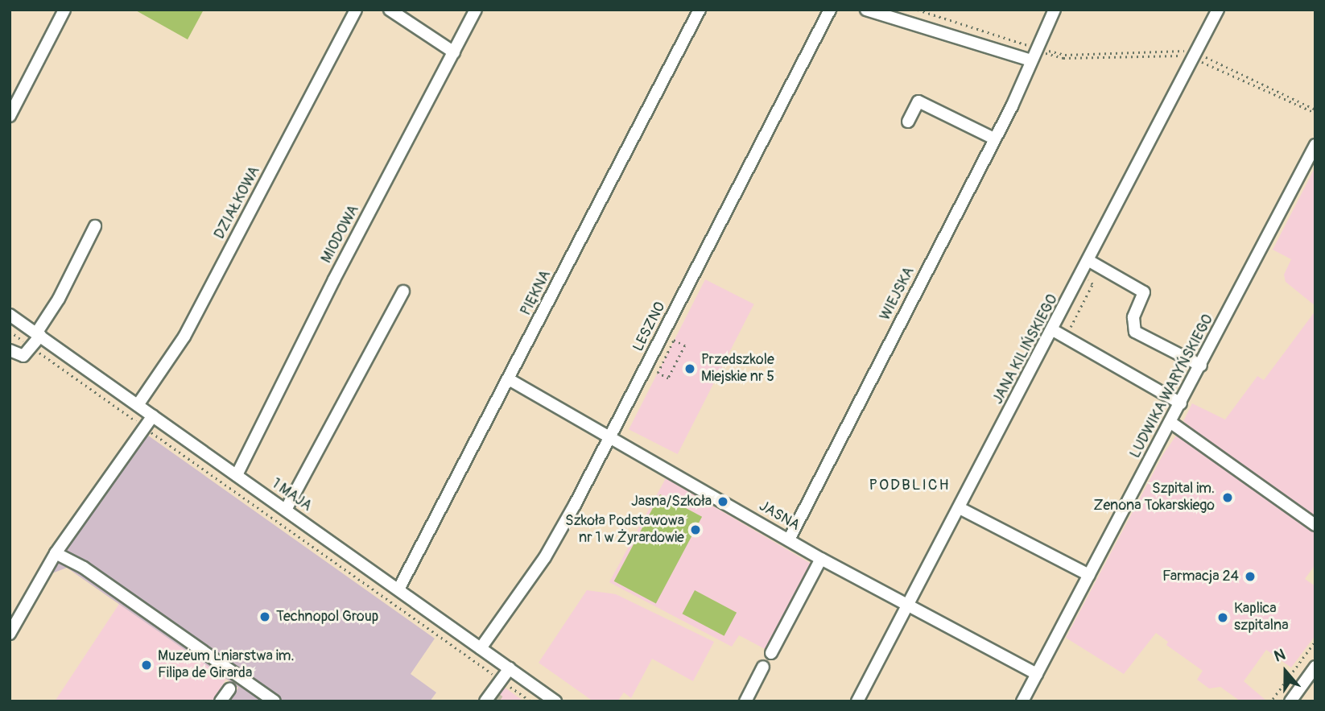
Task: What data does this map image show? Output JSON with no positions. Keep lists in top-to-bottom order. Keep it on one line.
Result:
{"streets":{"street":["DZIAŁKOWA","MIODOWA","PIĘKNA","WIEJSKA","LESZNO","JANA KILIŃSKIEGO","LUDWIKA WARYŃSKIEGO","1 MAJA","JASNA"]},"crossings":[["DZIAŁKOWA","1 MAJA"],["MIODOWA","1 MAJA"],["PIĘKNA","1 MAJA"],["PIĘKNA","JASNA"],["WIEJSKA","JASNA"],["LESZNO","1 MAJA"],["LESZNO","JASNA"],["JANA KILIŃSKIEGO","JASNA"],["LUDWIKA WARYŃSKIEGO","JASNA"]],"districts":["PODBLICH"],"places":["Przedszkole Miejskie nr 5","Szpital im. Zenona Tokarskiego","Jasna/Szkoła","Szkoła Podstawowa nr 1 w Żyrardowie","Farmacja 24","Technopol Group","Kaplica szpitalna","Muzeum Lniarstwa im. Filipa de Girarda"],"north":"top"}
